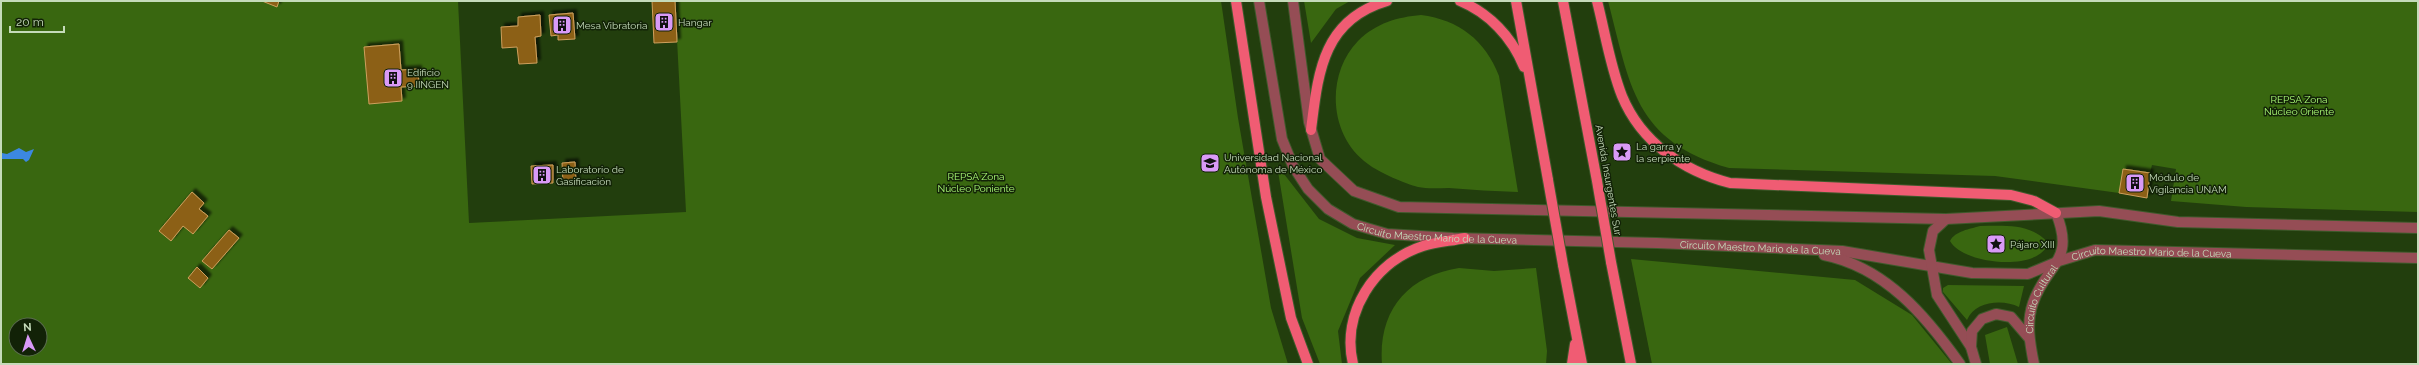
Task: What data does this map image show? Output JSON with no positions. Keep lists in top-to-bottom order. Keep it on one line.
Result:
{"streets":{"main road":["Avenida Insurgentes Sur"],"street":["Circuito Maestro Mario de la Cueva","Circuito Cultural"]},"crossings":[["Circuito Maestro Mario de la Cueva","Circuito Cultural"]],"parks":["REPSA Zona Núcleo Oriente","REPSA Zona Núcleo Poniente"],"places":{"building":["Hangar","Mesa Vibratoria","Edificio 9 IINGEN","Laboratorio de Gasificación","Módulo de Vigilancia UNAM"],"place":["La garra y la serpiente","Pájaro XIII"],"school or university":["Universidad Nacional Autónoma de México"]},"scale_bar":"20 m","north":"top"}
